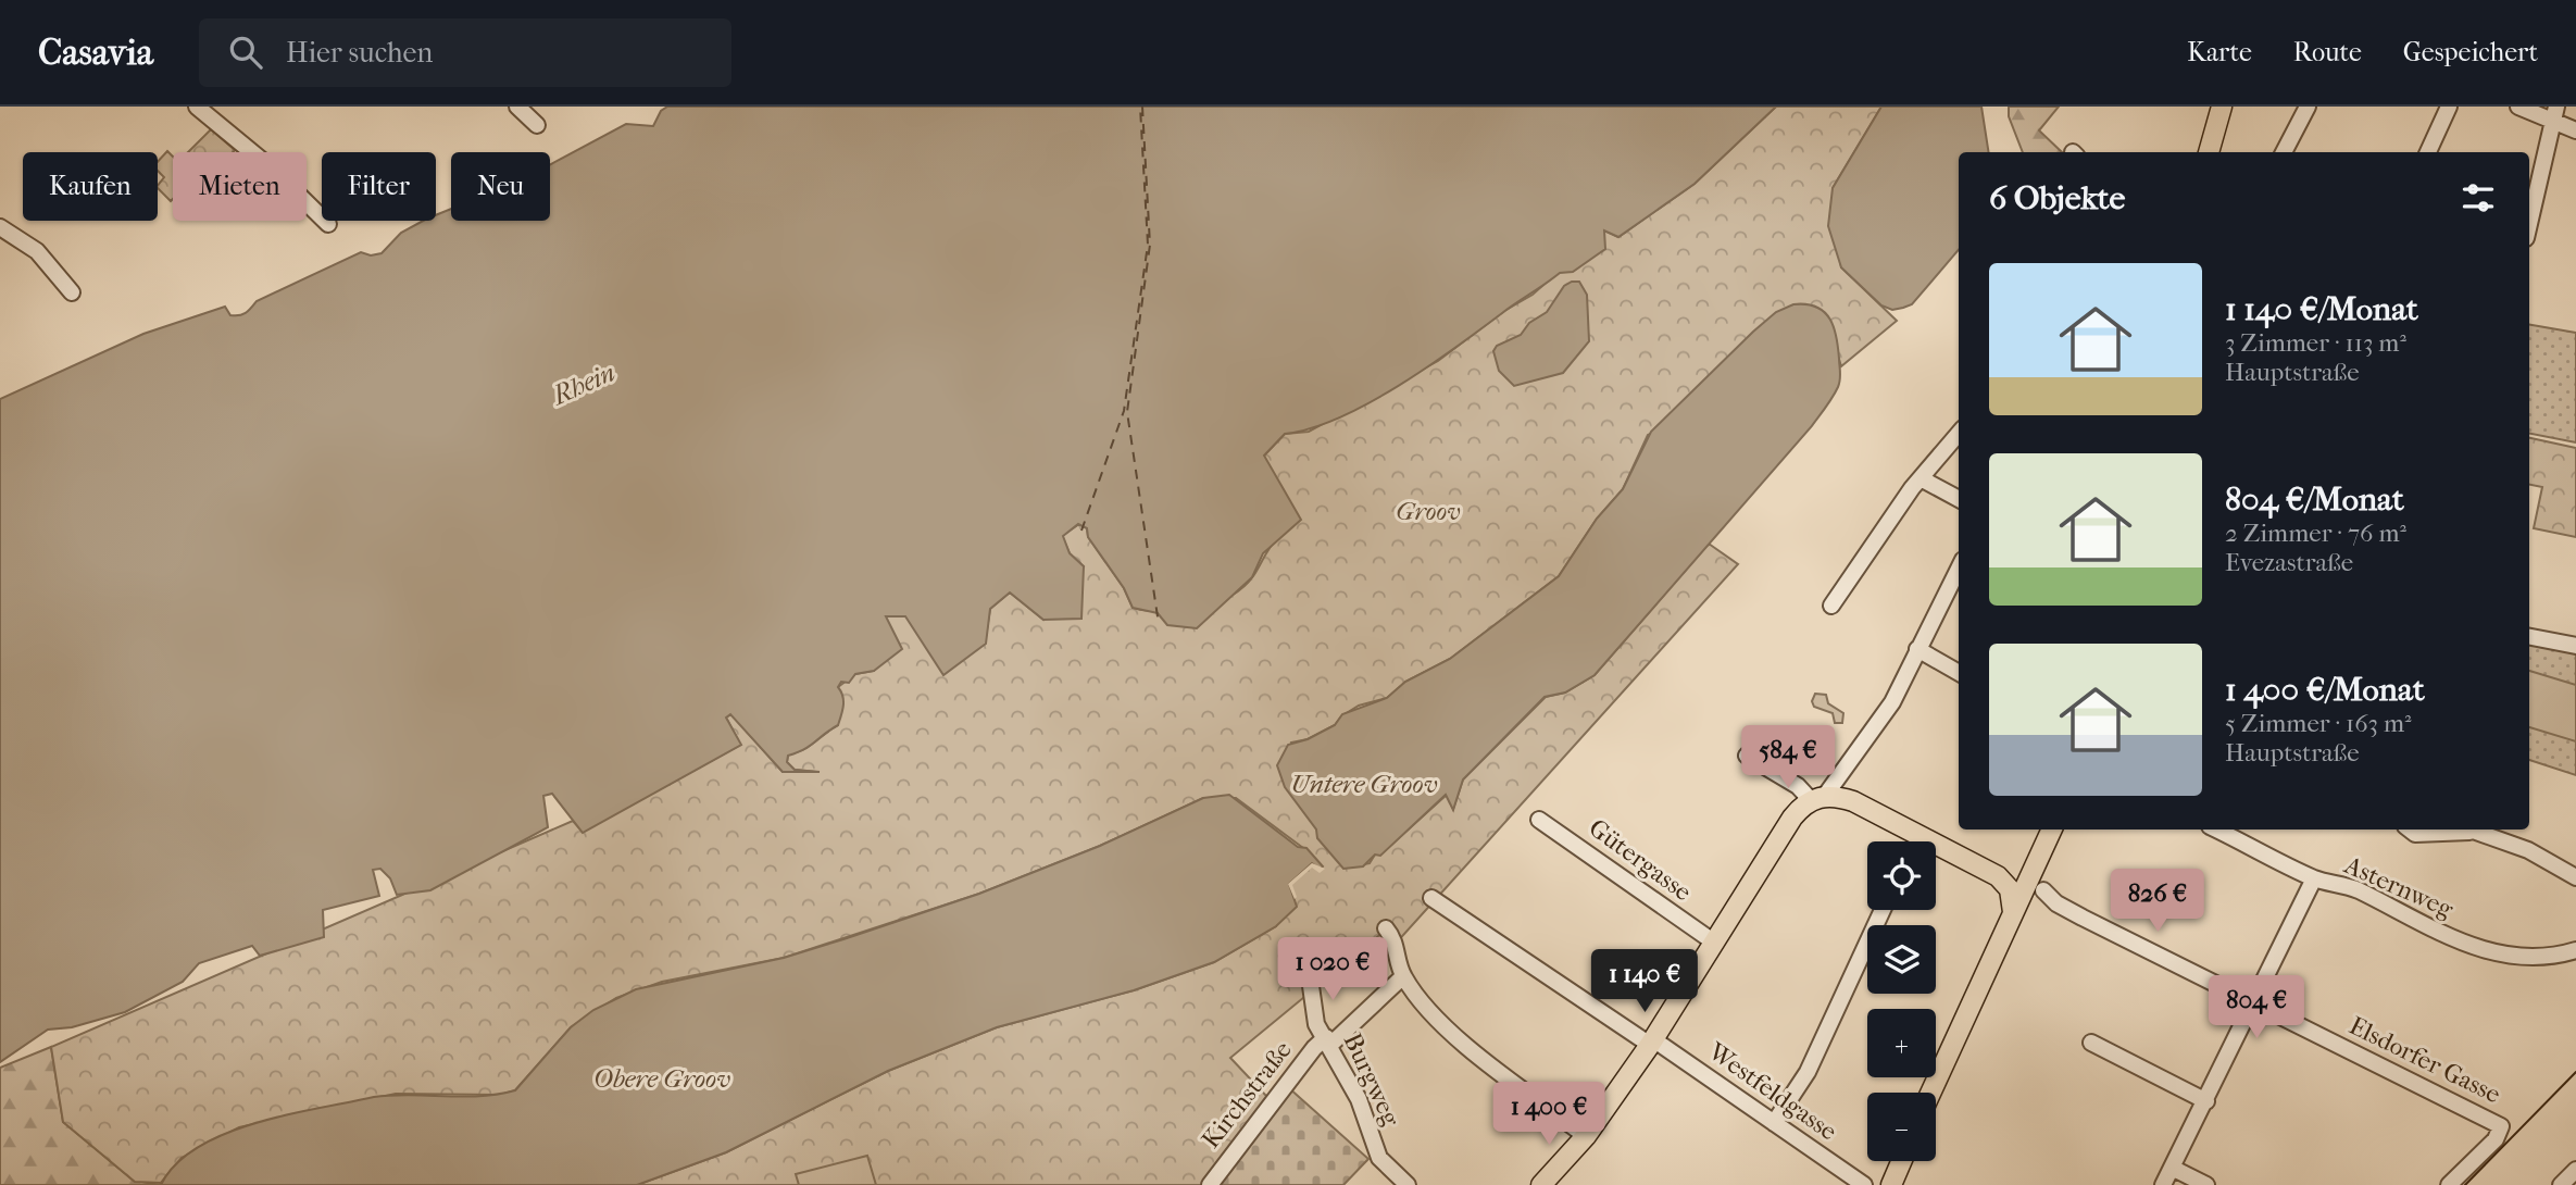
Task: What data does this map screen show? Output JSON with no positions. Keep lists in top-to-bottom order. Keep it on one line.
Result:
{"streets":{"street":["Gütergasse","Asternweg","Elsdorfer Gasse","Burgweg","Westfeldgasse","Kirchstraße"]},"crossings":[["Burgweg","Kirchstraße"]],"water":["Rhein","Untere Groov","Obere Groov"],"parks":["Groov"],"page":{"header":"Casavia","search":"Hier suchen","nav":["Karte","Route","Gespeichert"],"chip":["Kaufen","Mieten","Filter","Neu"],"heading":"6 Objekte","list":[{"name":"1 140 €/Monat","note":"3 Zimmer · 113 m² · Hauptstraße"},{"name":"804 €/Monat","note":"2 Zimmer · 76 m² · Evezastraße"},{"name":"1 400 €/Monat","note":"5 Zimmer · 163 m² · Hauptstraße"}],"price":["584 €","826 €","1 020 €","1 140 €","804 €","1 400 €"],"map_buttons":["+","−"]}}
